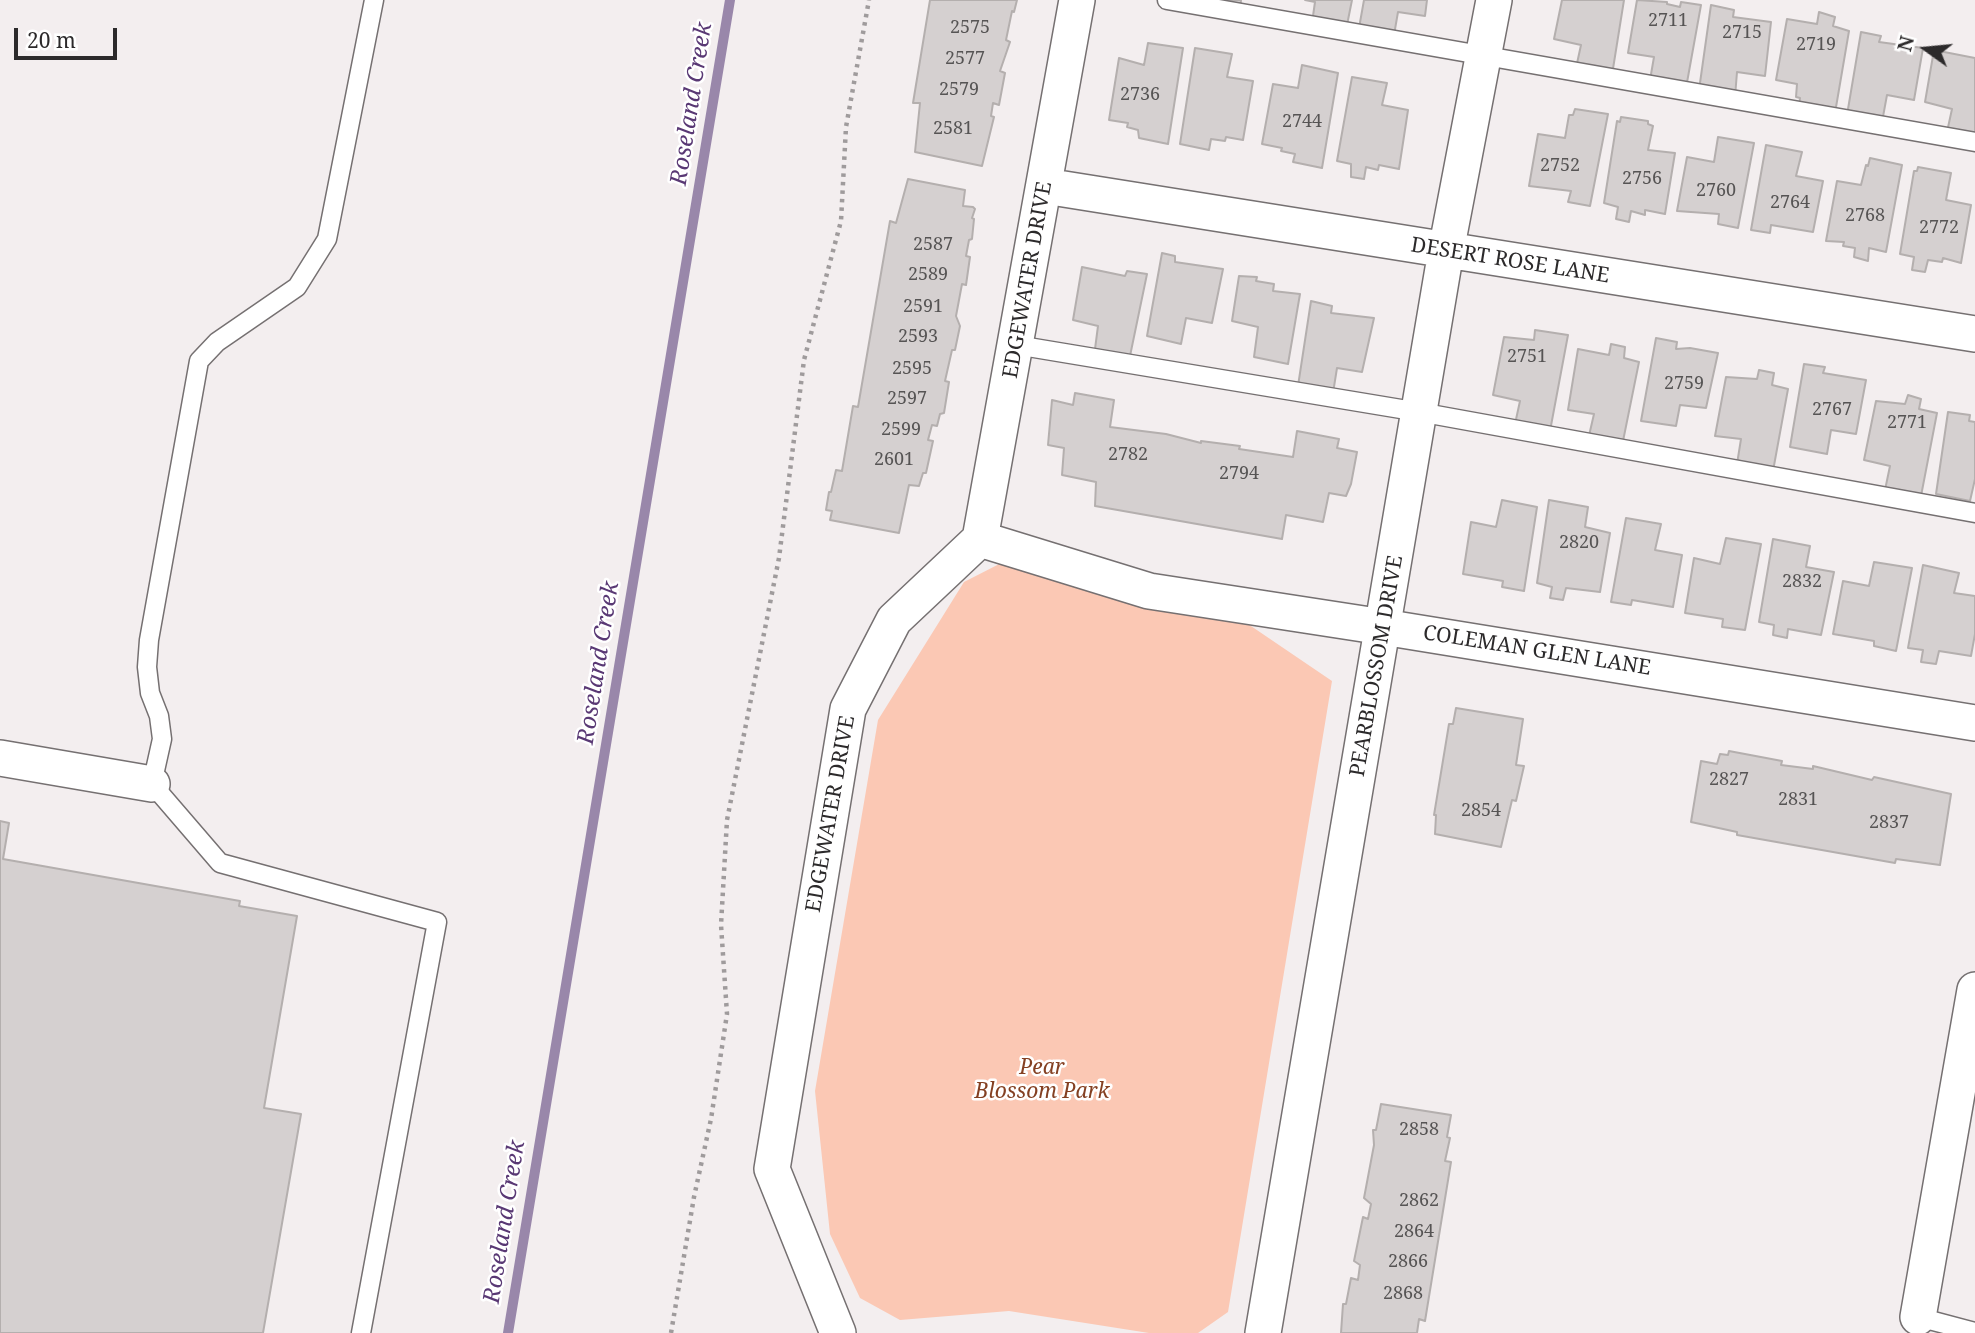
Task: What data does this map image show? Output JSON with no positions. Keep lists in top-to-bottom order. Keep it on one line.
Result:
{"streets":{"street":["DESERT ROSE LANE","EDGEWATER DRIVE","COLEMAN GLEN LANE","PEARBLOSSOM DRIVE"]},"crossings":[["DESERT ROSE LANE","EDGEWATER DRIVE"],["DESERT ROSE LANE","PEARBLOSSOM DRIVE"],["EDGEWATER DRIVE","COLEMAN GLEN LANE"],["COLEMAN GLEN LANE","PEARBLOSSOM DRIVE"]],"water":["Roseland Creek"],"parks":["Pear Blossom Park"],"house_numbers":["2711","2575","2715","2719","2577","2579","2736","2744","2581","2752","2756","2760","2764","2768","2772","2587","2589","2591","2593","2751","2595","2759","2597","2767","2771","2599","2782","2601","2794","2820","2832","2827","2831","2854","2837","2858","2862","2864","2866","2868"],"scale_bar":"20 m","north":"left"}
